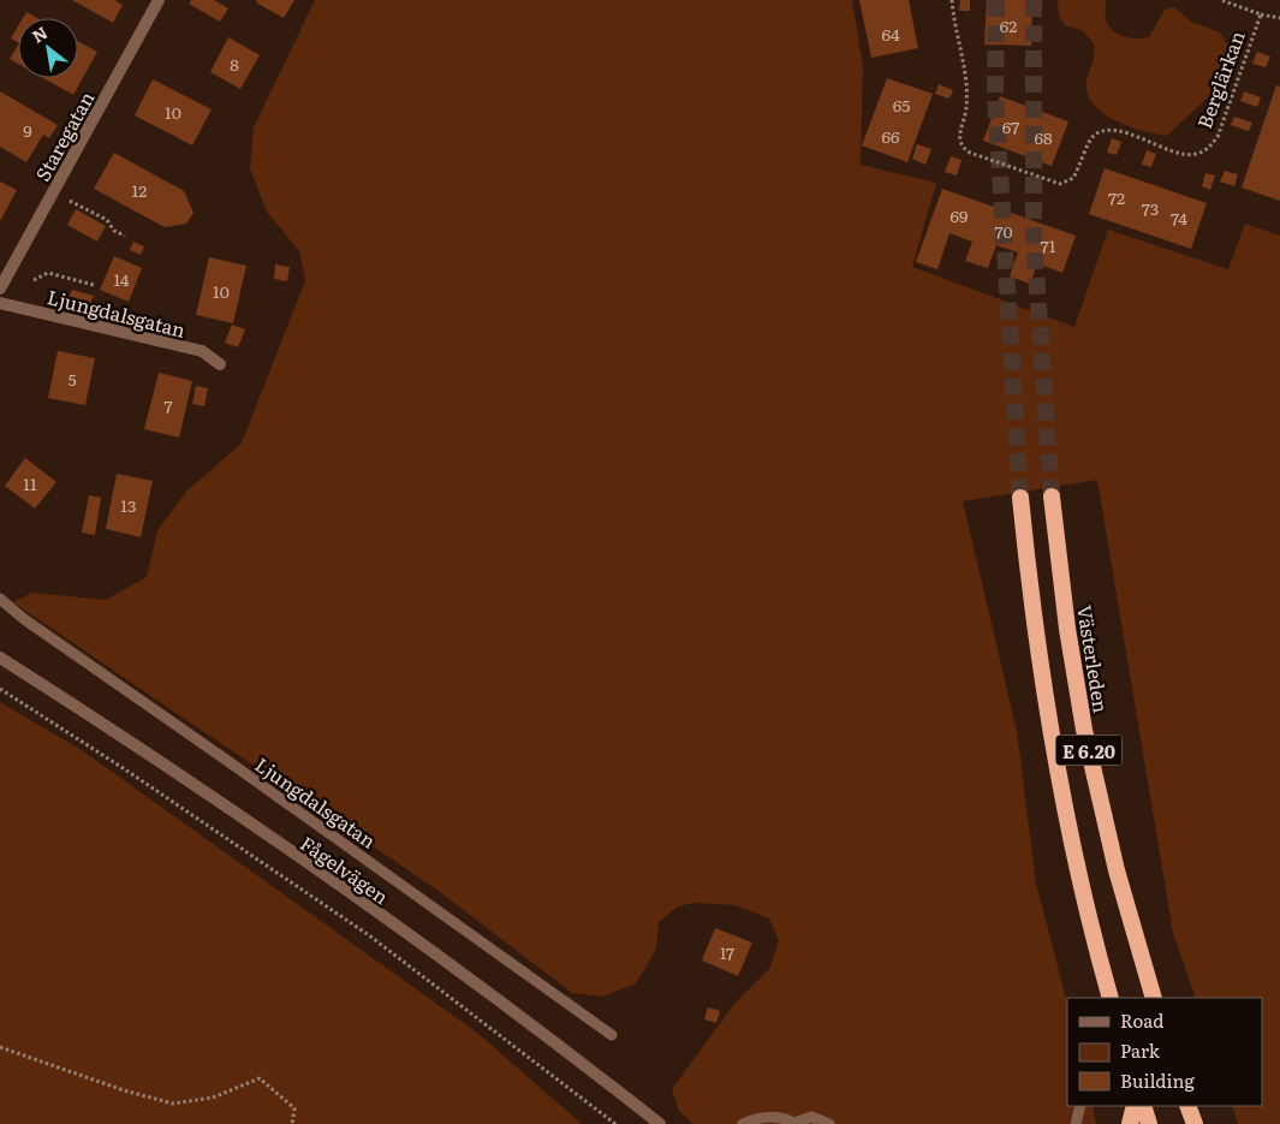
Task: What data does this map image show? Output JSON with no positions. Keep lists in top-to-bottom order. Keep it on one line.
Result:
{"streets":{"highway":["Västerleden","E 6.20"],"street":["Staregatan","Ljungdalsgatan","Fågelvägen"],"path":["Berglärkan"]},"house_numbers":["62","64","8","65","10","67","9","66","68","12","72","73","69","74","70","71","14","10","5","7","11","13","17"],"legend":["Road","Park","Building"],"north":"top left"}
